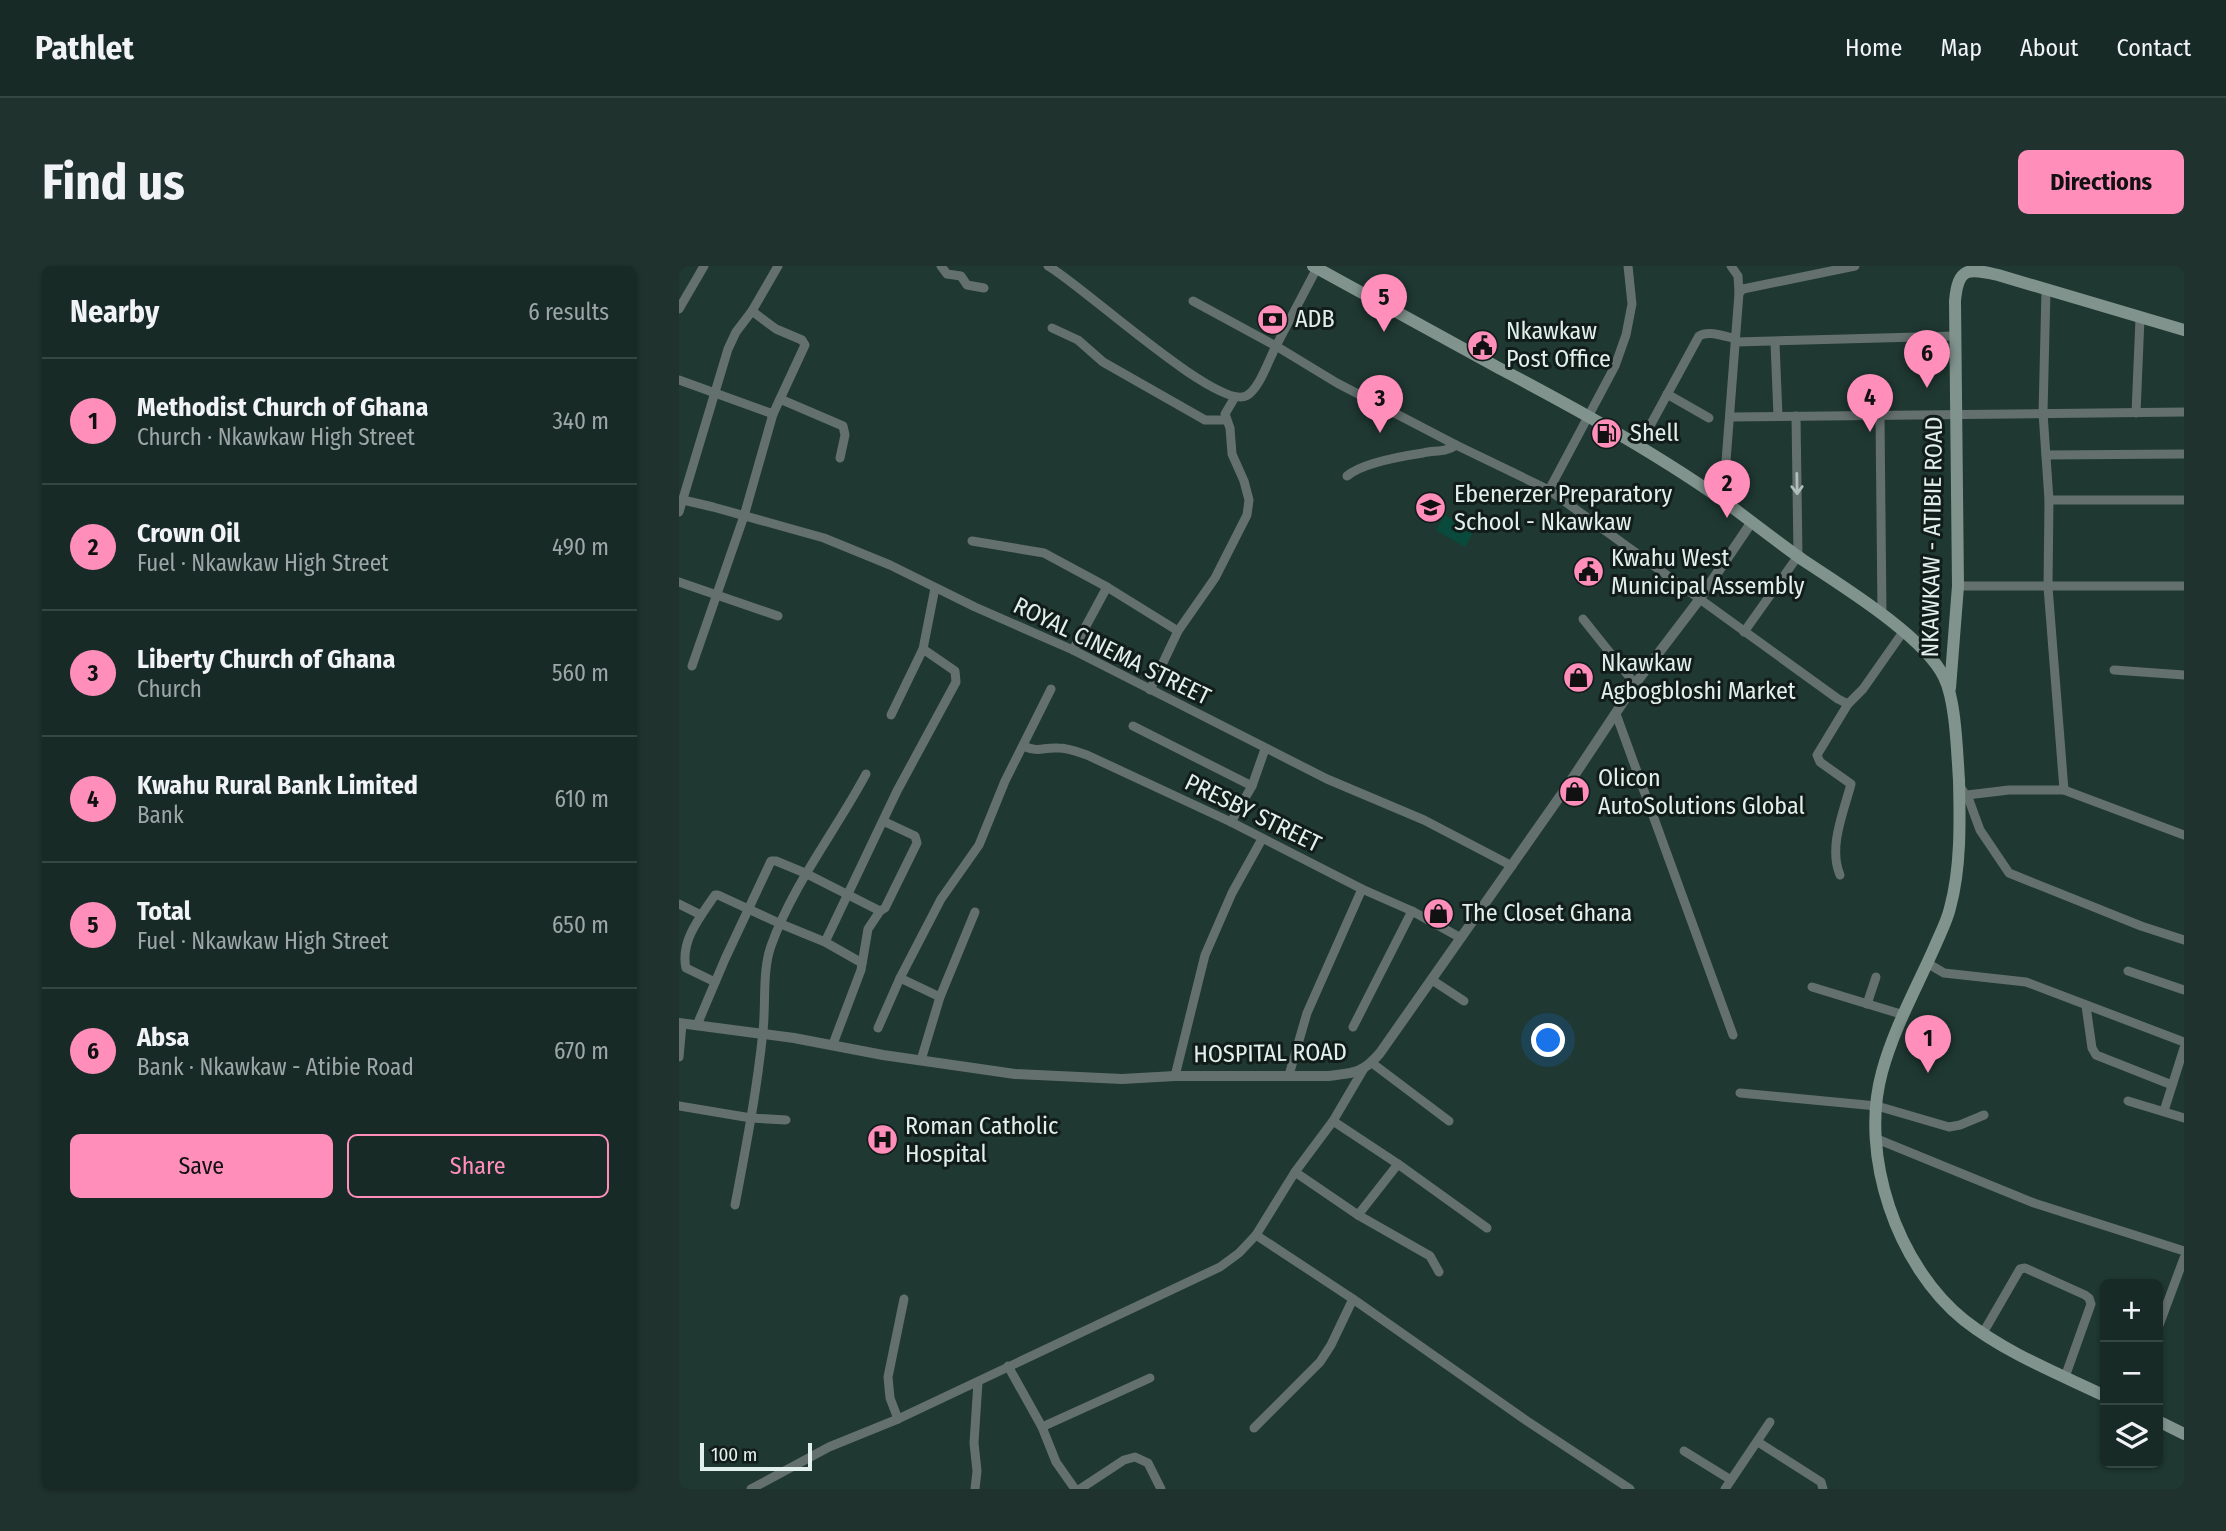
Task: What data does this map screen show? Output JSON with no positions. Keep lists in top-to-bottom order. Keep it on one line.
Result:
{"streets":{"main road":["NKAWKAW - ATIBIE ROAD"],"street":["ROYAL CINEMA STREET","PRESBY STREET","HOSPITAL ROAD"]},"crossings":[["ROYAL CINEMA STREET","HOSPITAL ROAD"],["PRESBY STREET","HOSPITAL ROAD"]],"places":{"bank":["ADB"],"public building":["Nkawkaw Post Office","Kwahu West Municipal Assembly"],"fuel station":["Shell"],"school or university":["Ebenerzer Preparatory School - Nkawkaw"],"shop":["Nkawkaw Agbogbloshi Market","Olicon AutoSolutions Global","The Closet Ghana"],"hospital":["Roman Catholic Hospital"]},"scale_bar":"100 m","page":{"header":"Pathlet","nav":["Home","Map","About","Contact"],"buttons":["Directions",["Save","Share"]],"title":"Find us","heading":["Nearby","6 results"],"pins":["5","6","4","3","2","1"],"list":[{"mark":"1","name":"Methodist Church of Ghana","note":"Church · Nkawkaw High Street","value":"340 m"},{"mark":"2","name":"Crown Oil","note":"Fuel · Nkawkaw High Street","value":"490 m"},{"mark":"3","name":"Liberty Church of Ghana","note":"Church","value":"560 m"},{"mark":"4","name":"Kwahu Rural Bank Limited","note":"Bank","value":"610 m"},{"mark":"5","name":"Total","note":"Fuel · Nkawkaw High Street","value":"650 m"},{"mark":"6","name":"Absa","note":"Bank · Nkawkaw - Atibie Road","value":"670 m"}],"map_buttons":["+","−"],"scale":"100 m"}}
